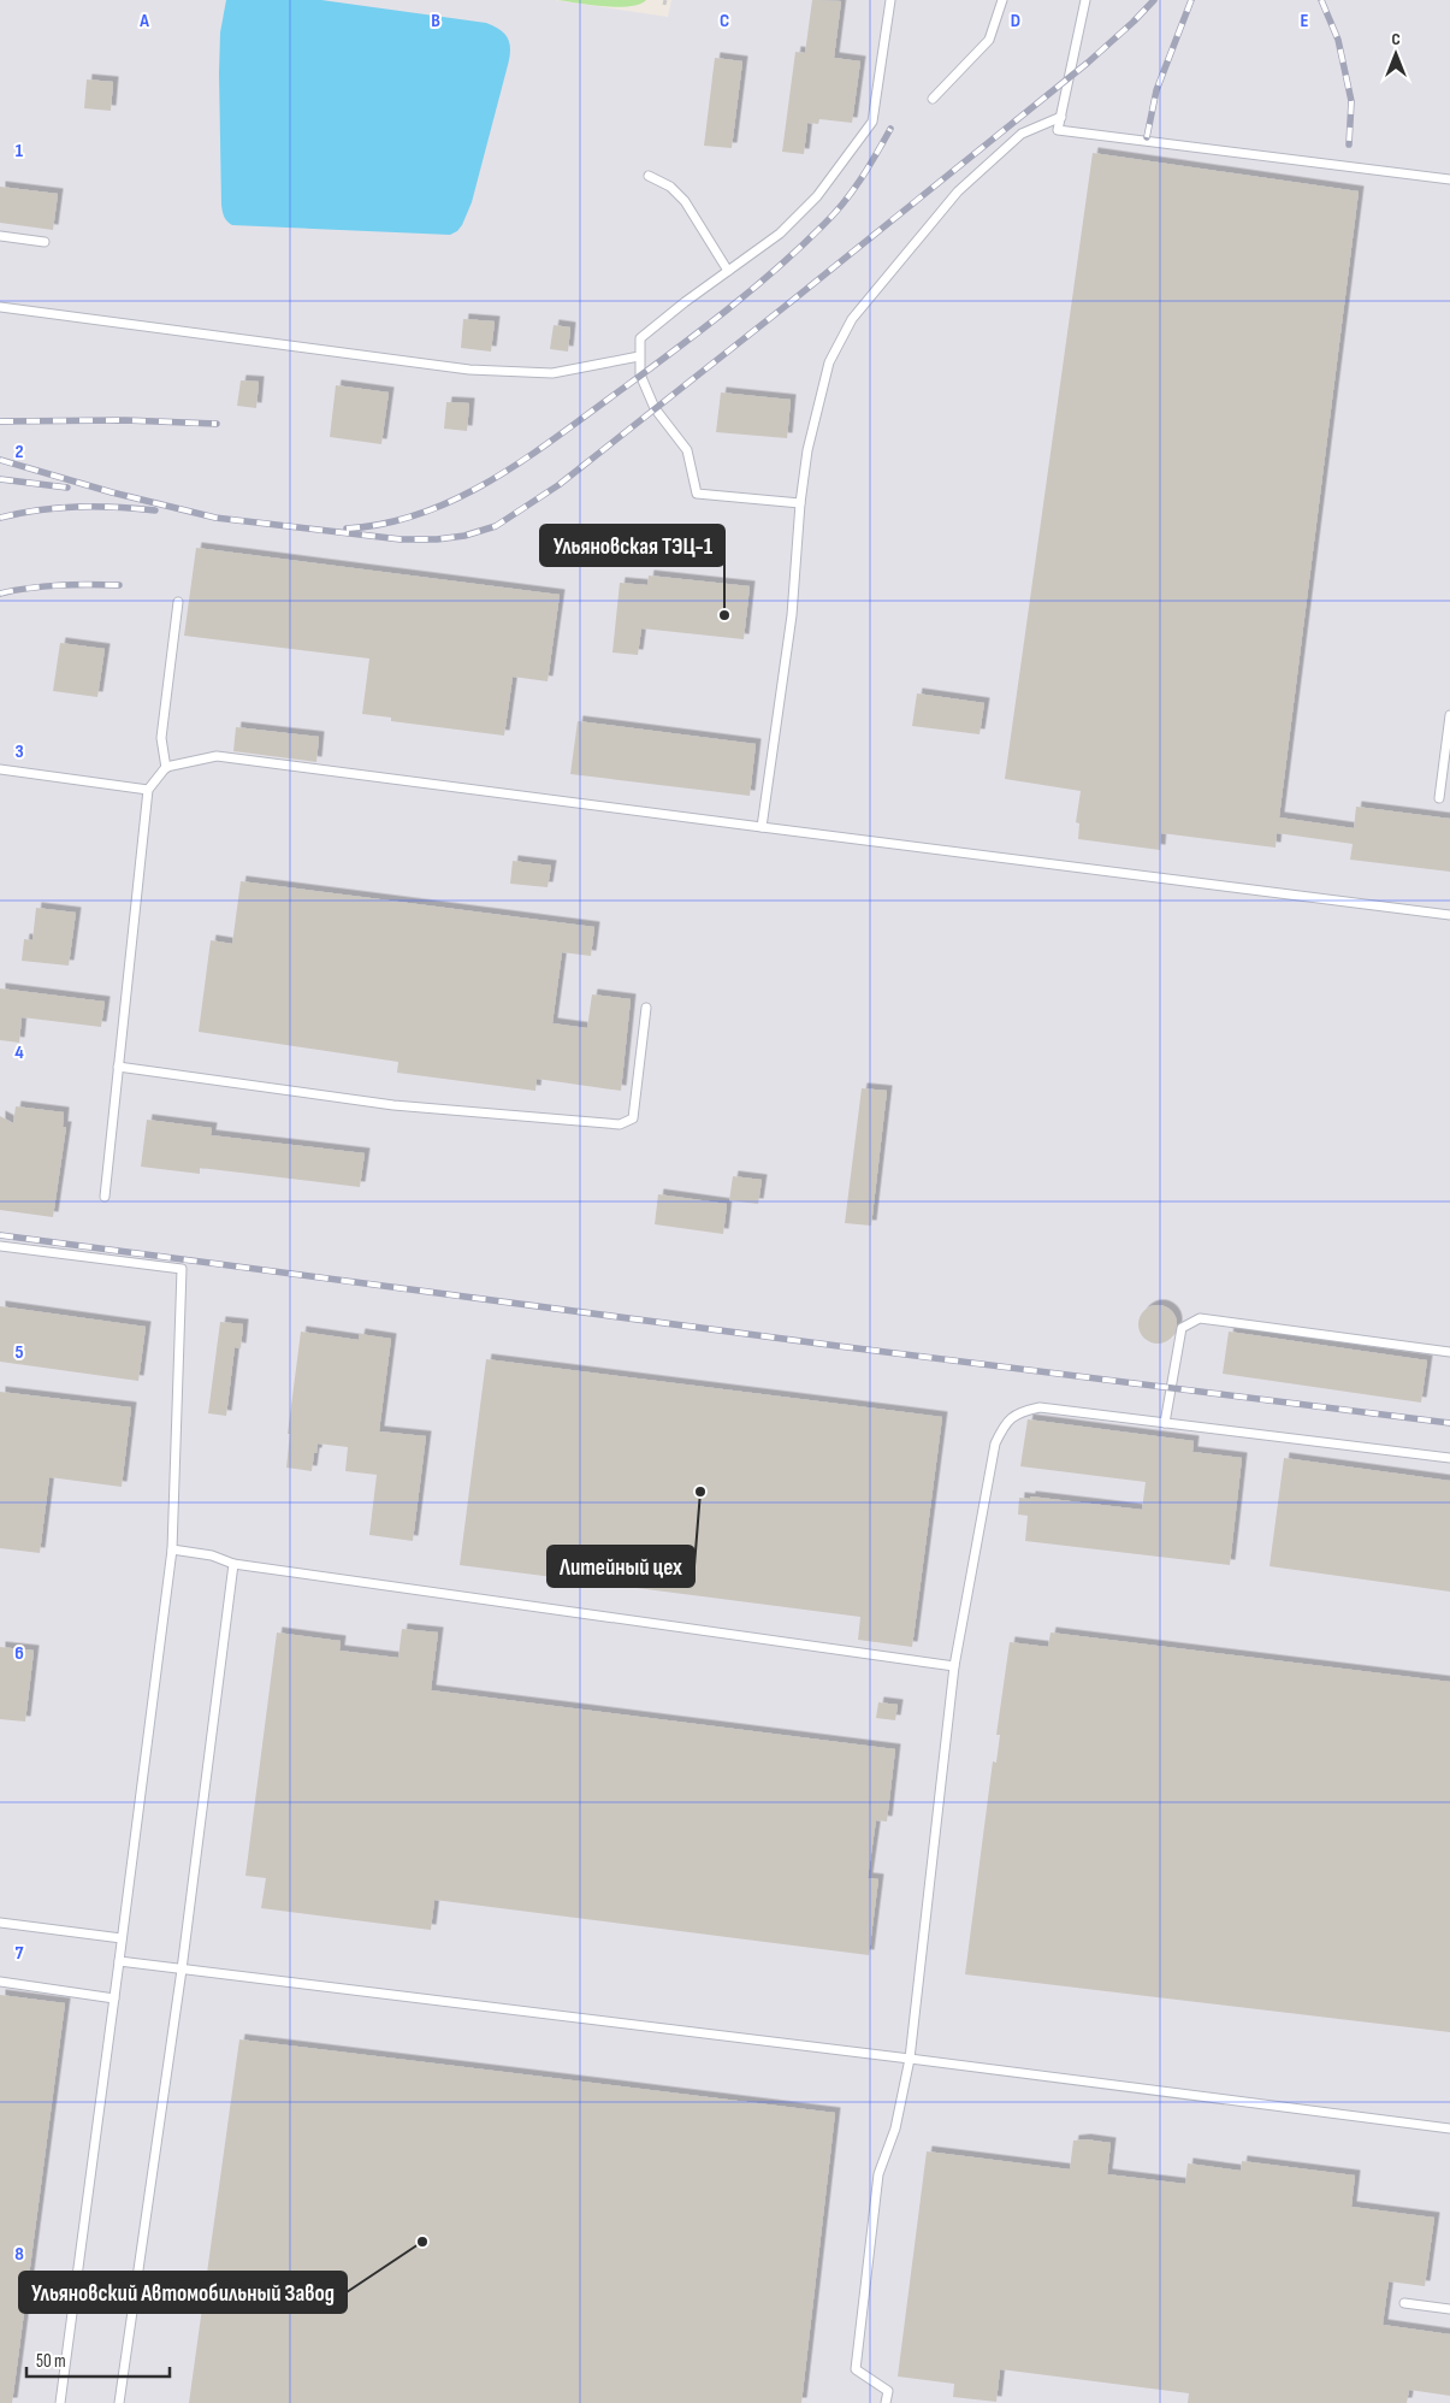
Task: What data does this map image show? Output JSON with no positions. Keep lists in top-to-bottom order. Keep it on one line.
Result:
{"places":["Ульяновская ТЭЦ-1","Литейный цех","Ульяновский Автомобильный Завод"],"scale_bar":"50 m","north":"top","grid":{"columns":["A","B","C","D","E"],"rows":["1","2","3","4","5","6","7","8"]}}
